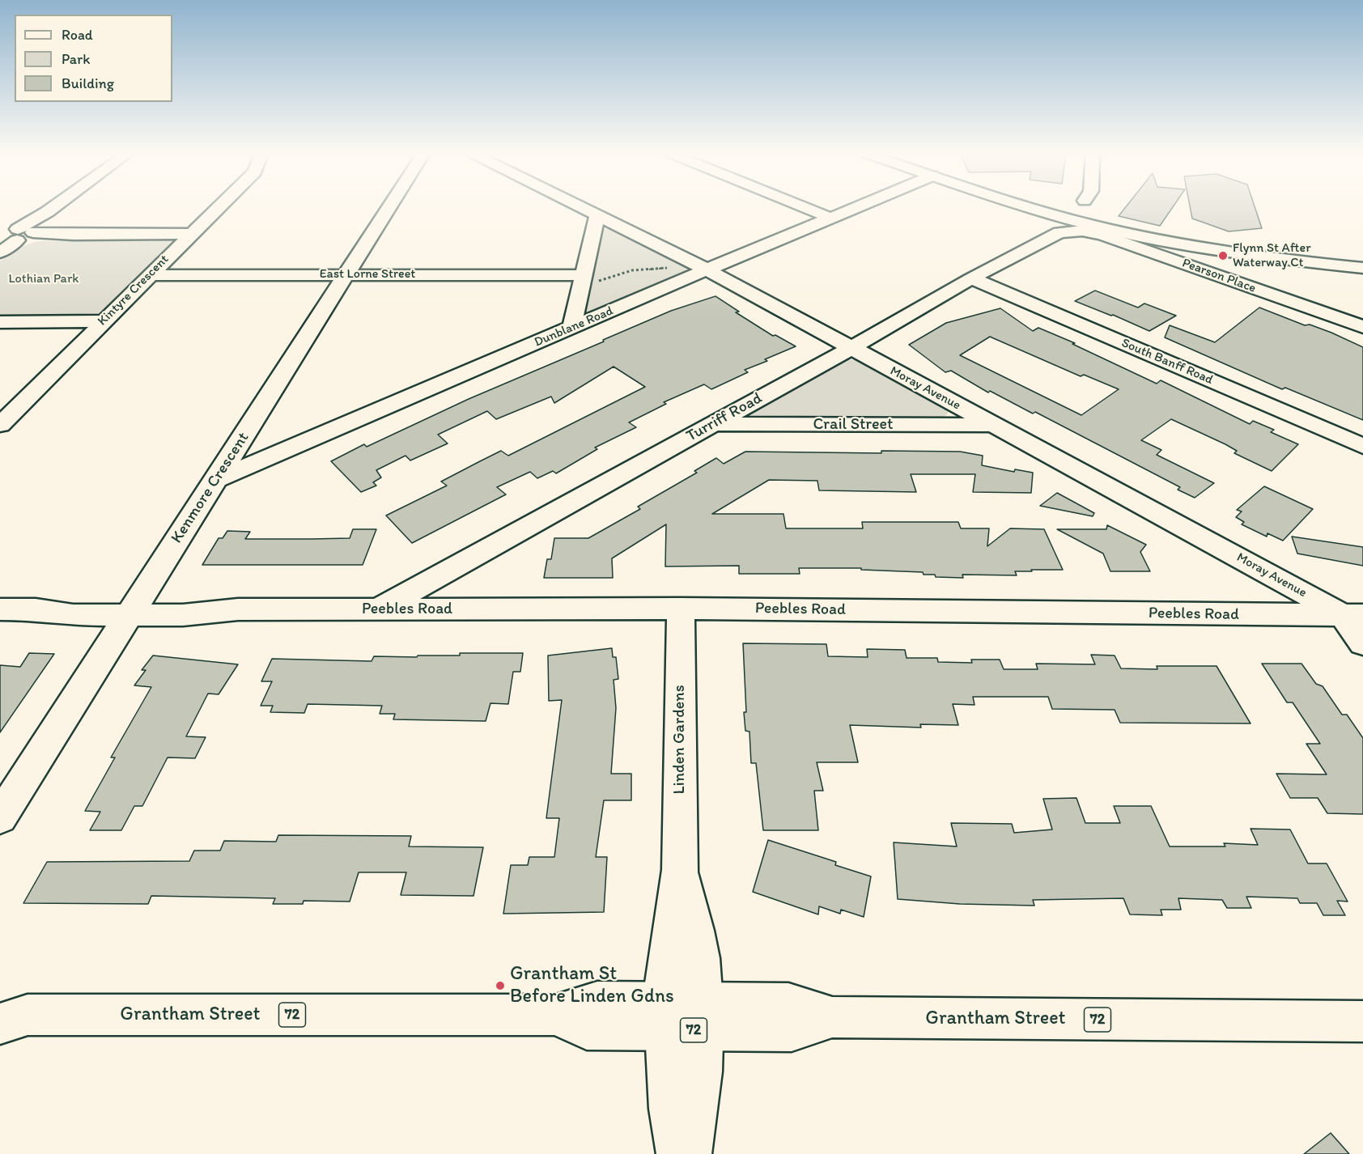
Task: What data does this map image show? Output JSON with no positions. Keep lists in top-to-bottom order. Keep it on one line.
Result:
{"streets":{"street":["East Lorne Street","Pearson Place","Kintyre Crescent","Dunblane Road","South Banff Road","Moray Avenue","Turriff Road","Crail Street","Kenmore Crescent","Peebles Road","Linden Gardens","Grantham Street","72"]},"crossings":[["East Lorne Street","Kintyre Crescent"],["East Lorne Street","Kenmore Crescent"],["Pearson Place","Turriff Road"],["Dunblane Road","Moray Avenue"],["Dunblane Road","Kenmore Crescent"],["South Banff Road","Turriff Road"],["Moray Avenue","Turriff Road"],["Moray Avenue","Crail Street"],["Moray Avenue","Peebles Road"],["Turriff Road","Crail Street"],["Turriff Road","Peebles Road"],["Kenmore Crescent","Peebles Road"],["Peebles Road","Linden Gardens"],["Linden Gardens","Grantham Street"]],"parks":["Lothian Park"],"places":["Flynn St After Waterway Ct","Grantham St Before Linden Gdns"],"legend":["Road","Park","Building"]}
